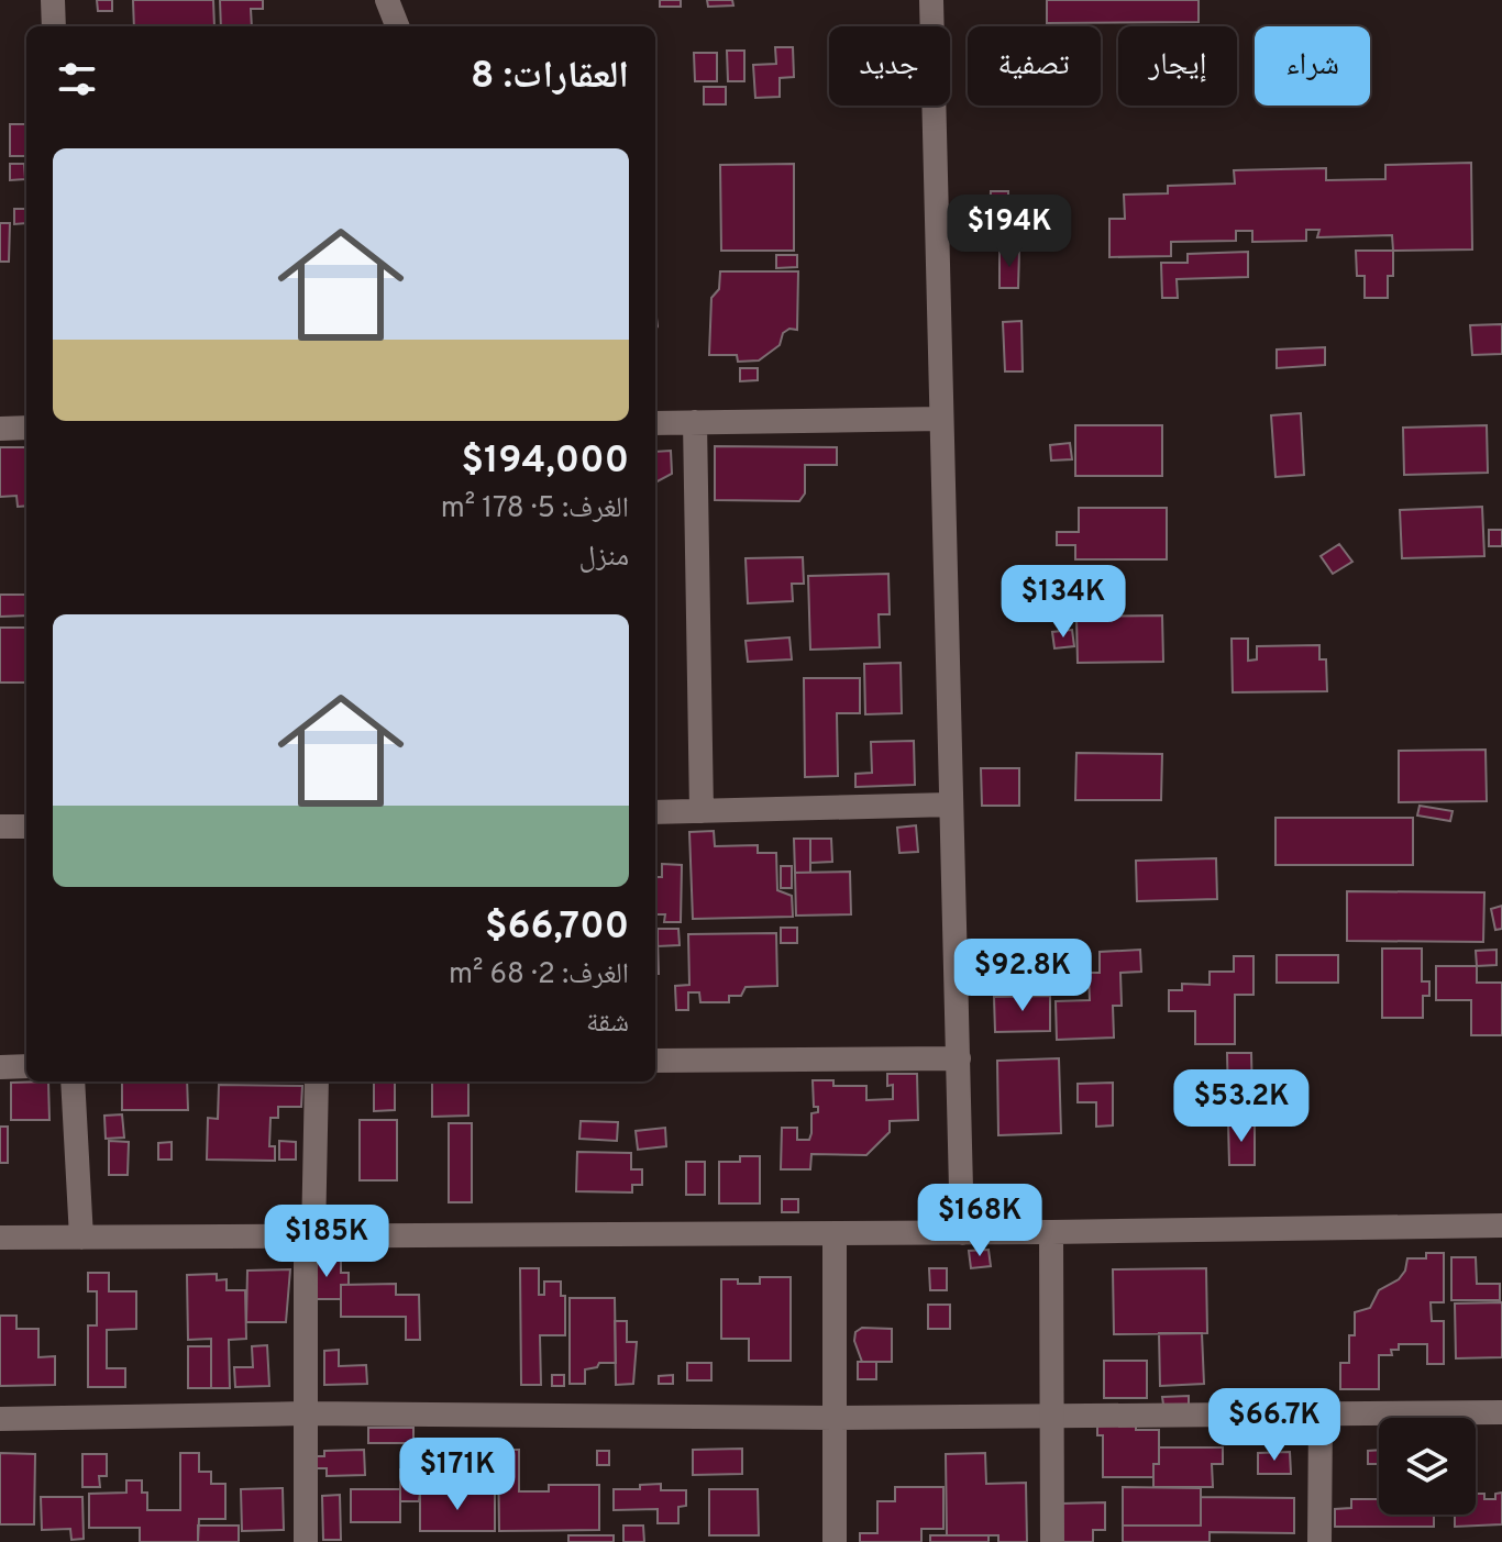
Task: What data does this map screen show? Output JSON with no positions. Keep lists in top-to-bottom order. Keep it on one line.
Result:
{"page":{"chip":["شراء","إيجار","تصفية","جديد"],"heading":"العقارات: 8","list":[{"name":"$194,000","note":"الغرف: 5 · 178 m² · منزل"},{"name":"$66,700","note":"الغرف: 2 · 68 m² · شقة"}],"price":["$194K","$134K","$92.8K","$53.2K","$168K","$185K","$66.7K","$171K"]}}
